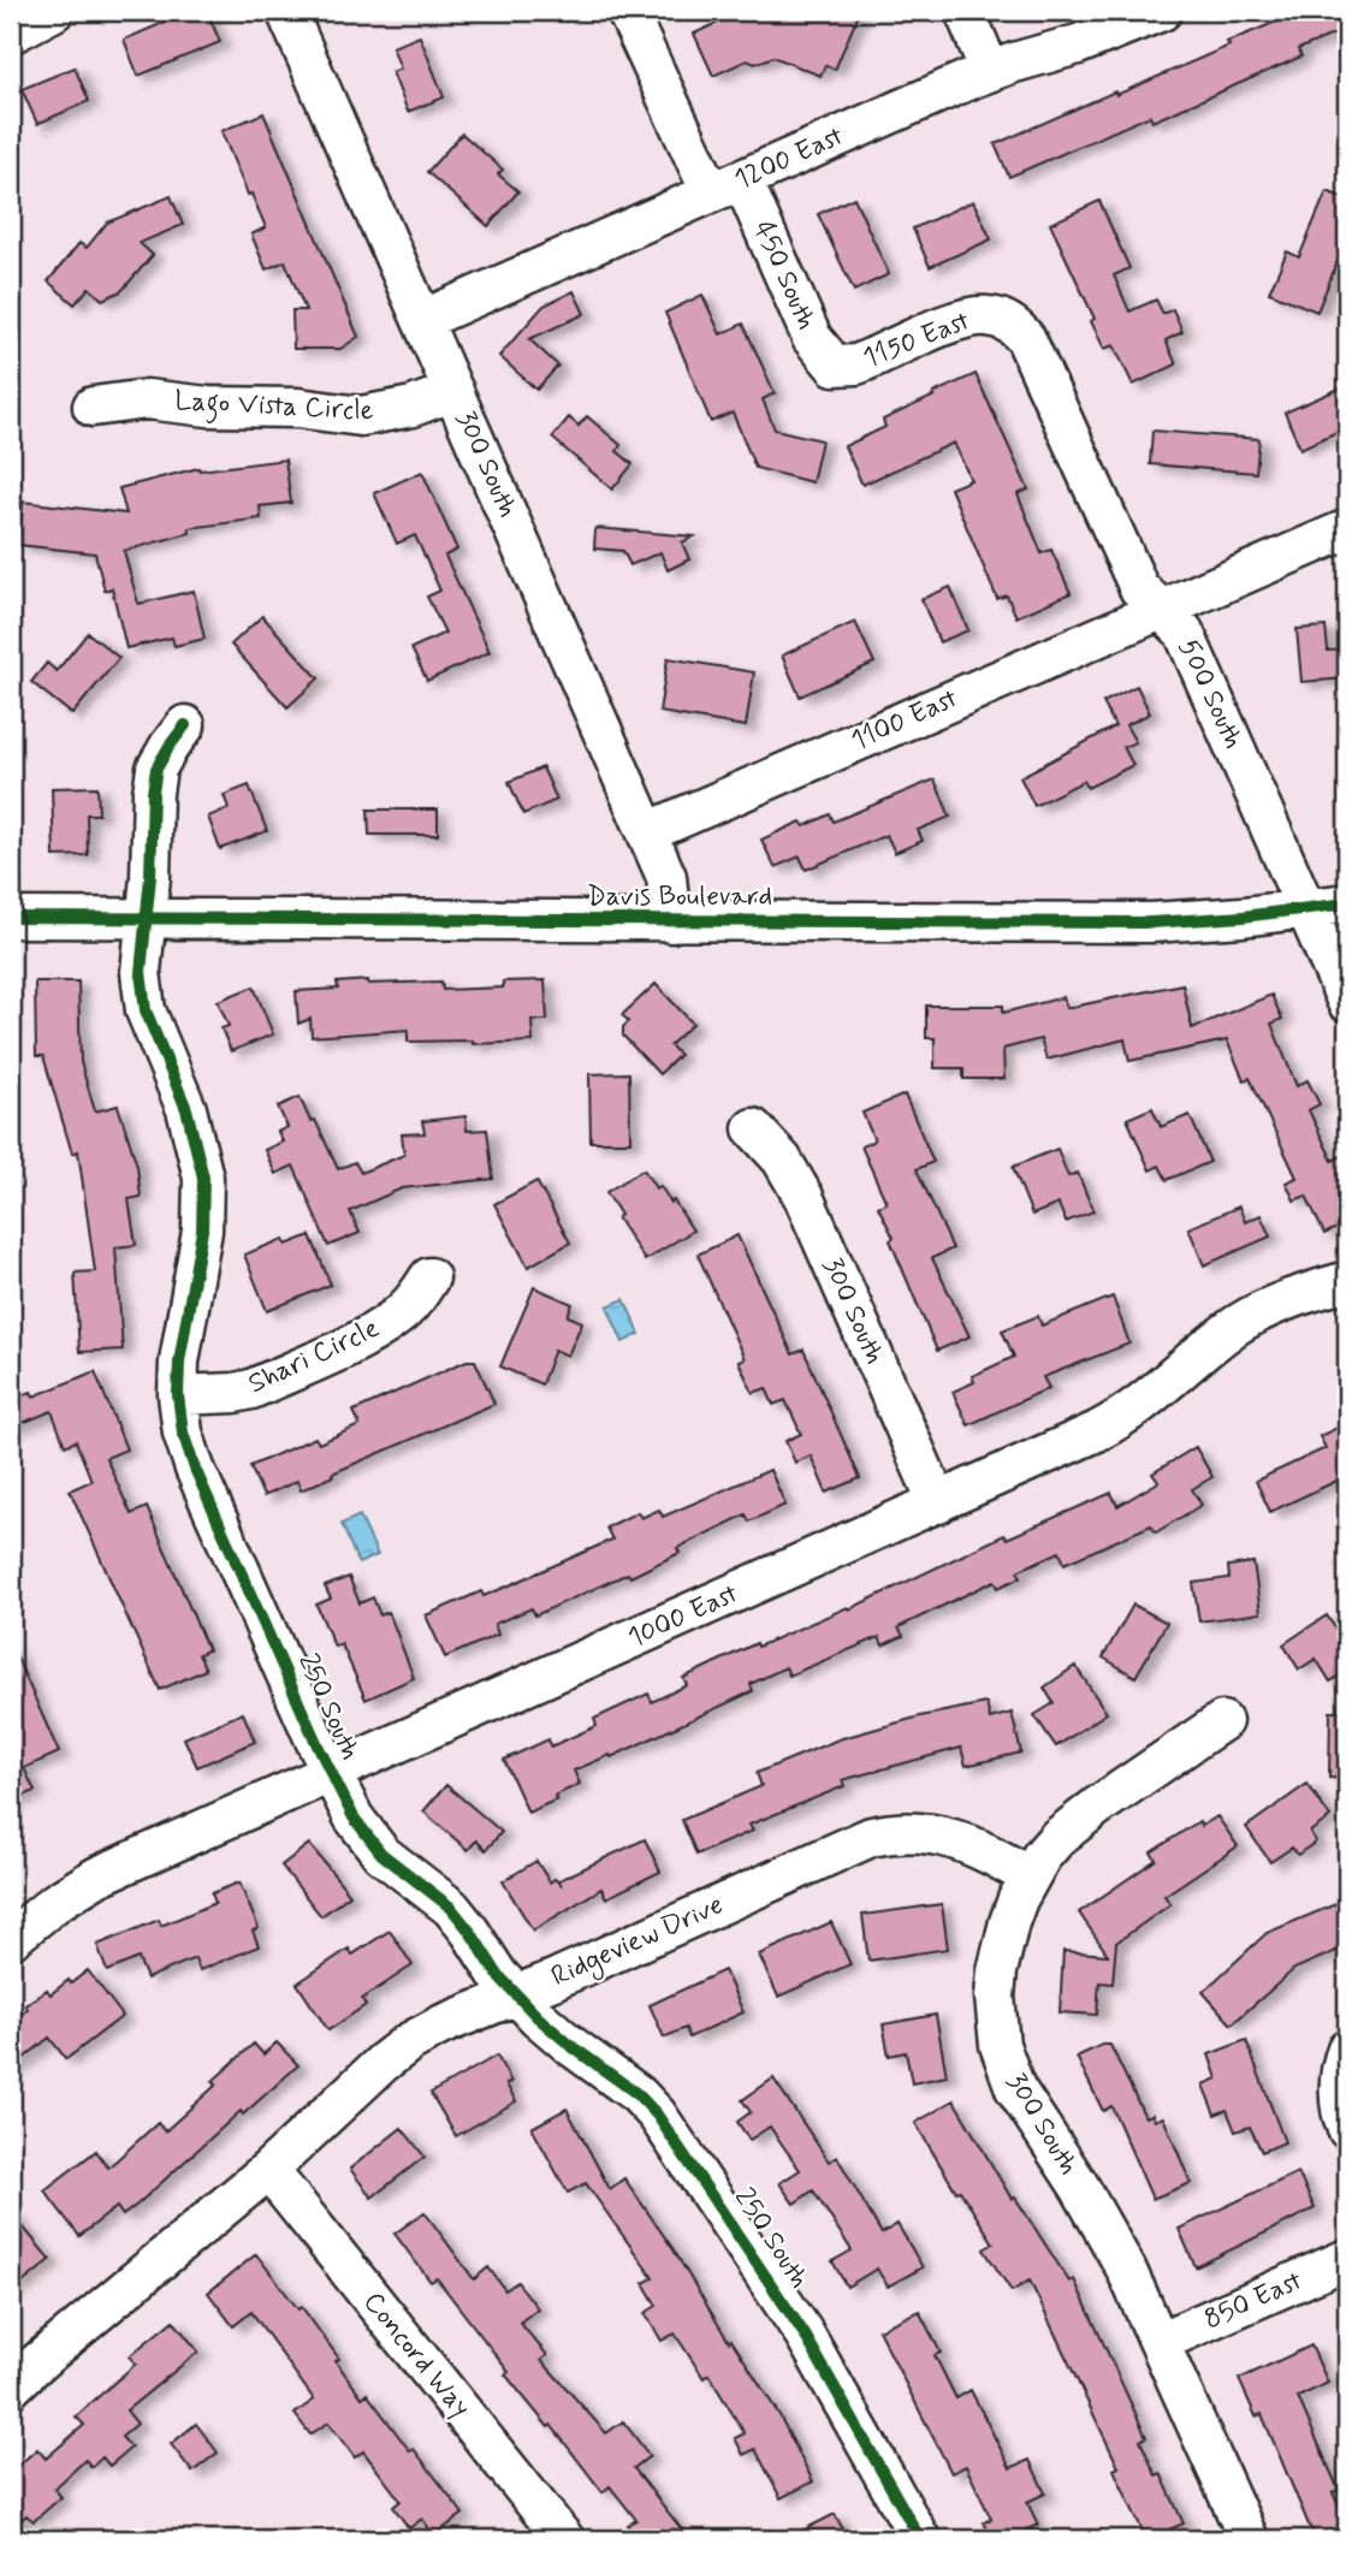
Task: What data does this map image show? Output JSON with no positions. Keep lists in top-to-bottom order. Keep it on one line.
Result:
{"streets":{"street":["1200 East","450 South","1150 East","Lago Vista Circle","300 South","500 South","1100 East","Davis Boulevard","Shari Circle","1000 East","250 South","Ridgeview Drive","850 East","Concord Way"]},"crossings":[["1200 East","450 South"],["1200 East","300 South"],["450 South","1150 East"],["1150 East","500 South"],["Lago Vista Circle","300 South"],["300 South","1100 East"],["300 South","Davis Boulevard"],["300 South","1000 East"],["300 South","Ridgeview Drive"],["300 South","850 East"],["500 South","1100 East"],["500 South","Davis Boulevard"],["Davis Boulevard","250 South"],["Shari Circle","250 South"],["1000 East","250 South"],["250 South","Ridgeview Drive"],["Ridgeview Drive","Concord Way"]]}
